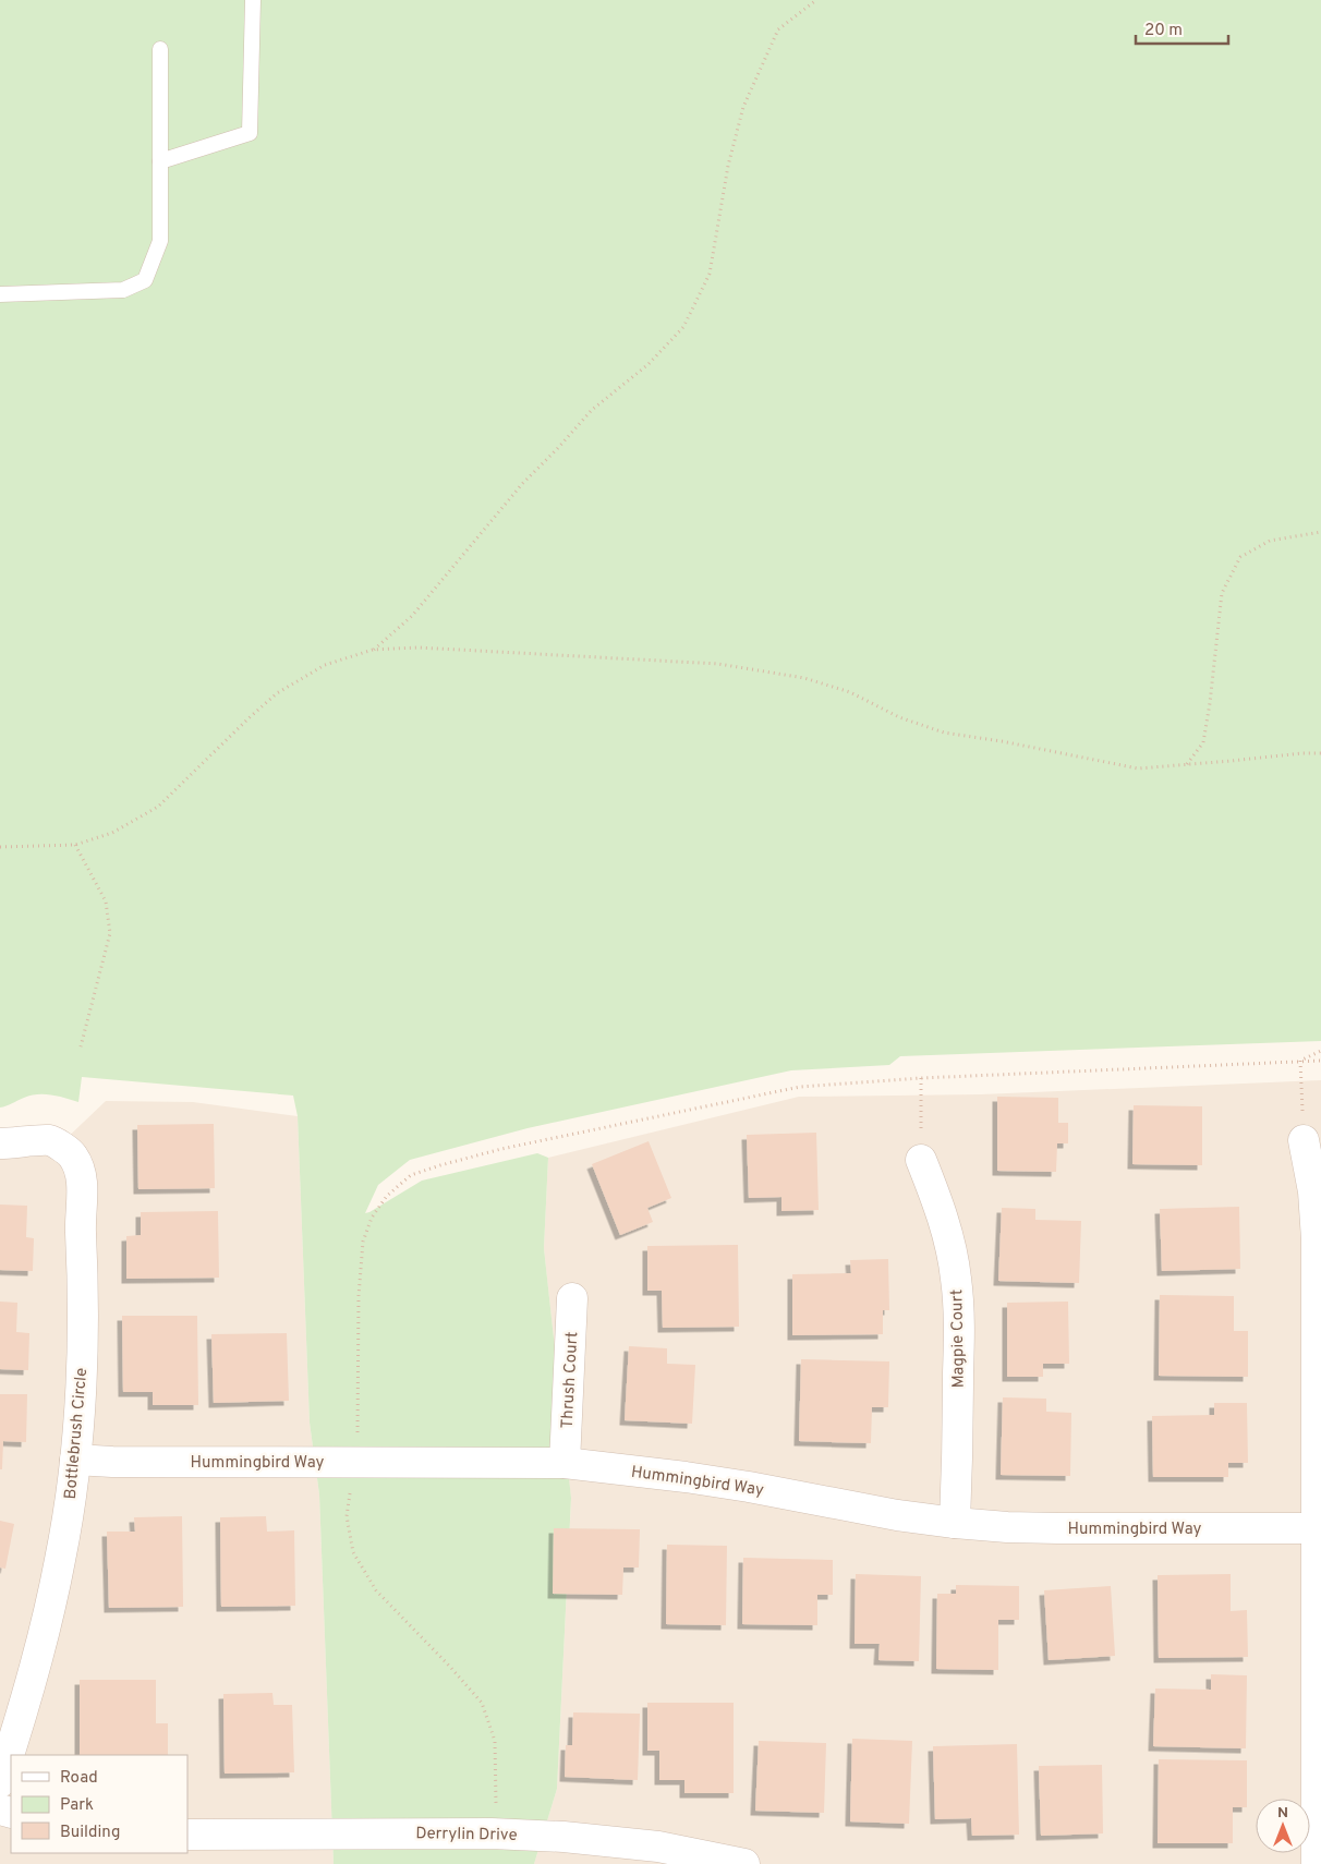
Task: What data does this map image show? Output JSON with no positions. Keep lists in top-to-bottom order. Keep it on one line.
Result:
{"streets":{"street":["Magpie Court","Thrush Court","Bottlebrush Circle","Hummingbird Way","Derrylin Drive"]},"crossings":[["Magpie Court","Hummingbird Way"],["Thrush Court","Hummingbird Way"],["Bottlebrush Circle","Hummingbird Way"]],"legend":["Road","Park","Building"],"scale_bar":"20 m","north":"top"}
